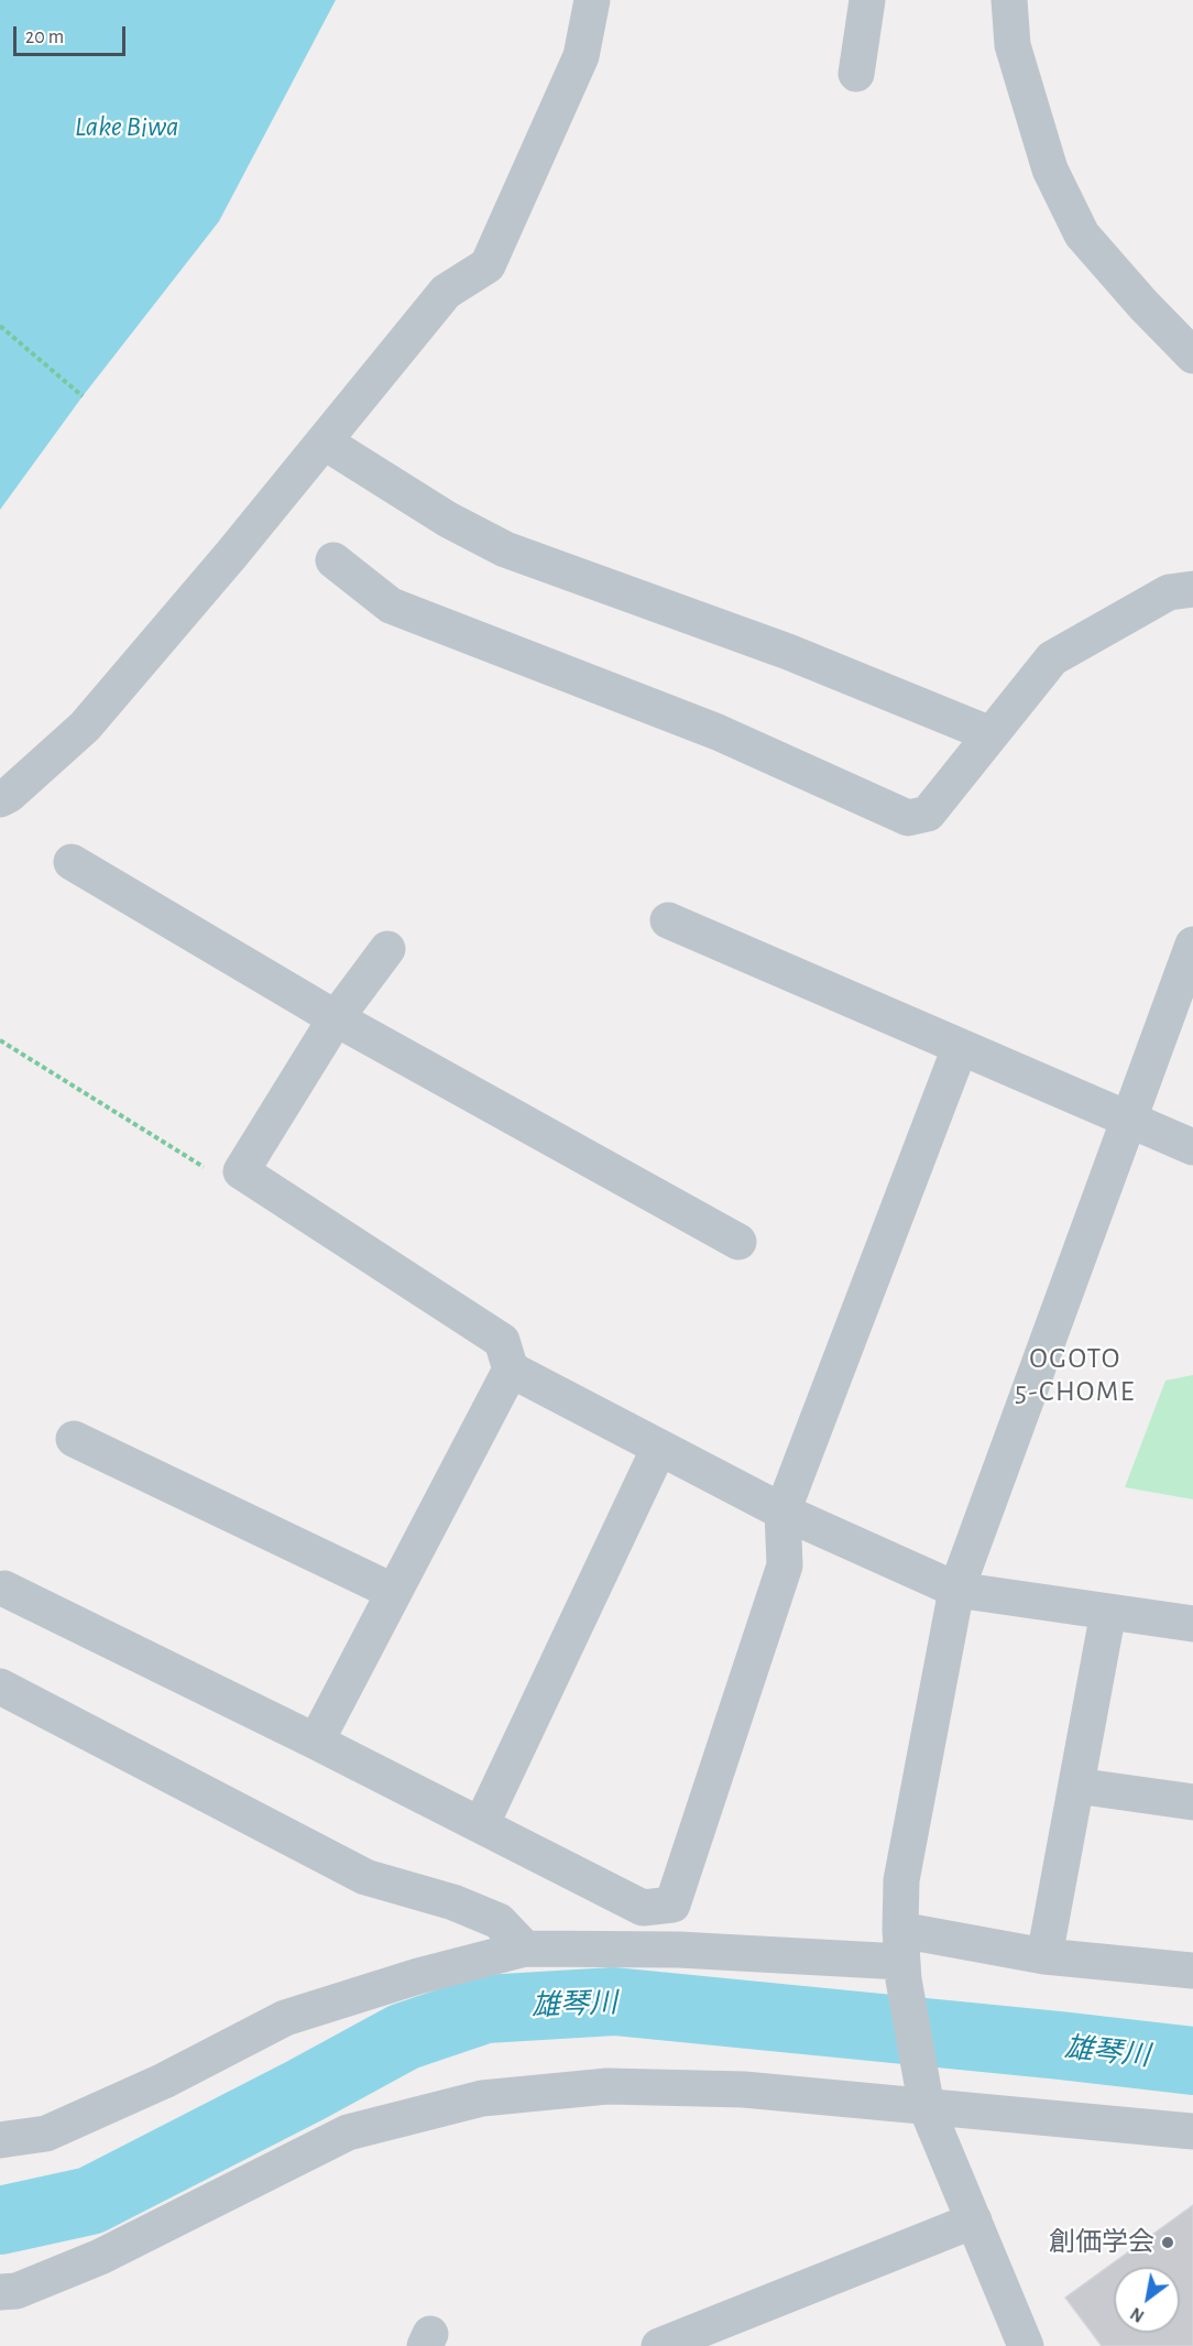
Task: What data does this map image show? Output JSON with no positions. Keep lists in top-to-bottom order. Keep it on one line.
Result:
{"districts":["OGOTO 5-CHOME"],"water":["Lake Biwa","雄琴川"],"places":["創価学会"],"scale_bar":"20 m","north":"bottom left"}
